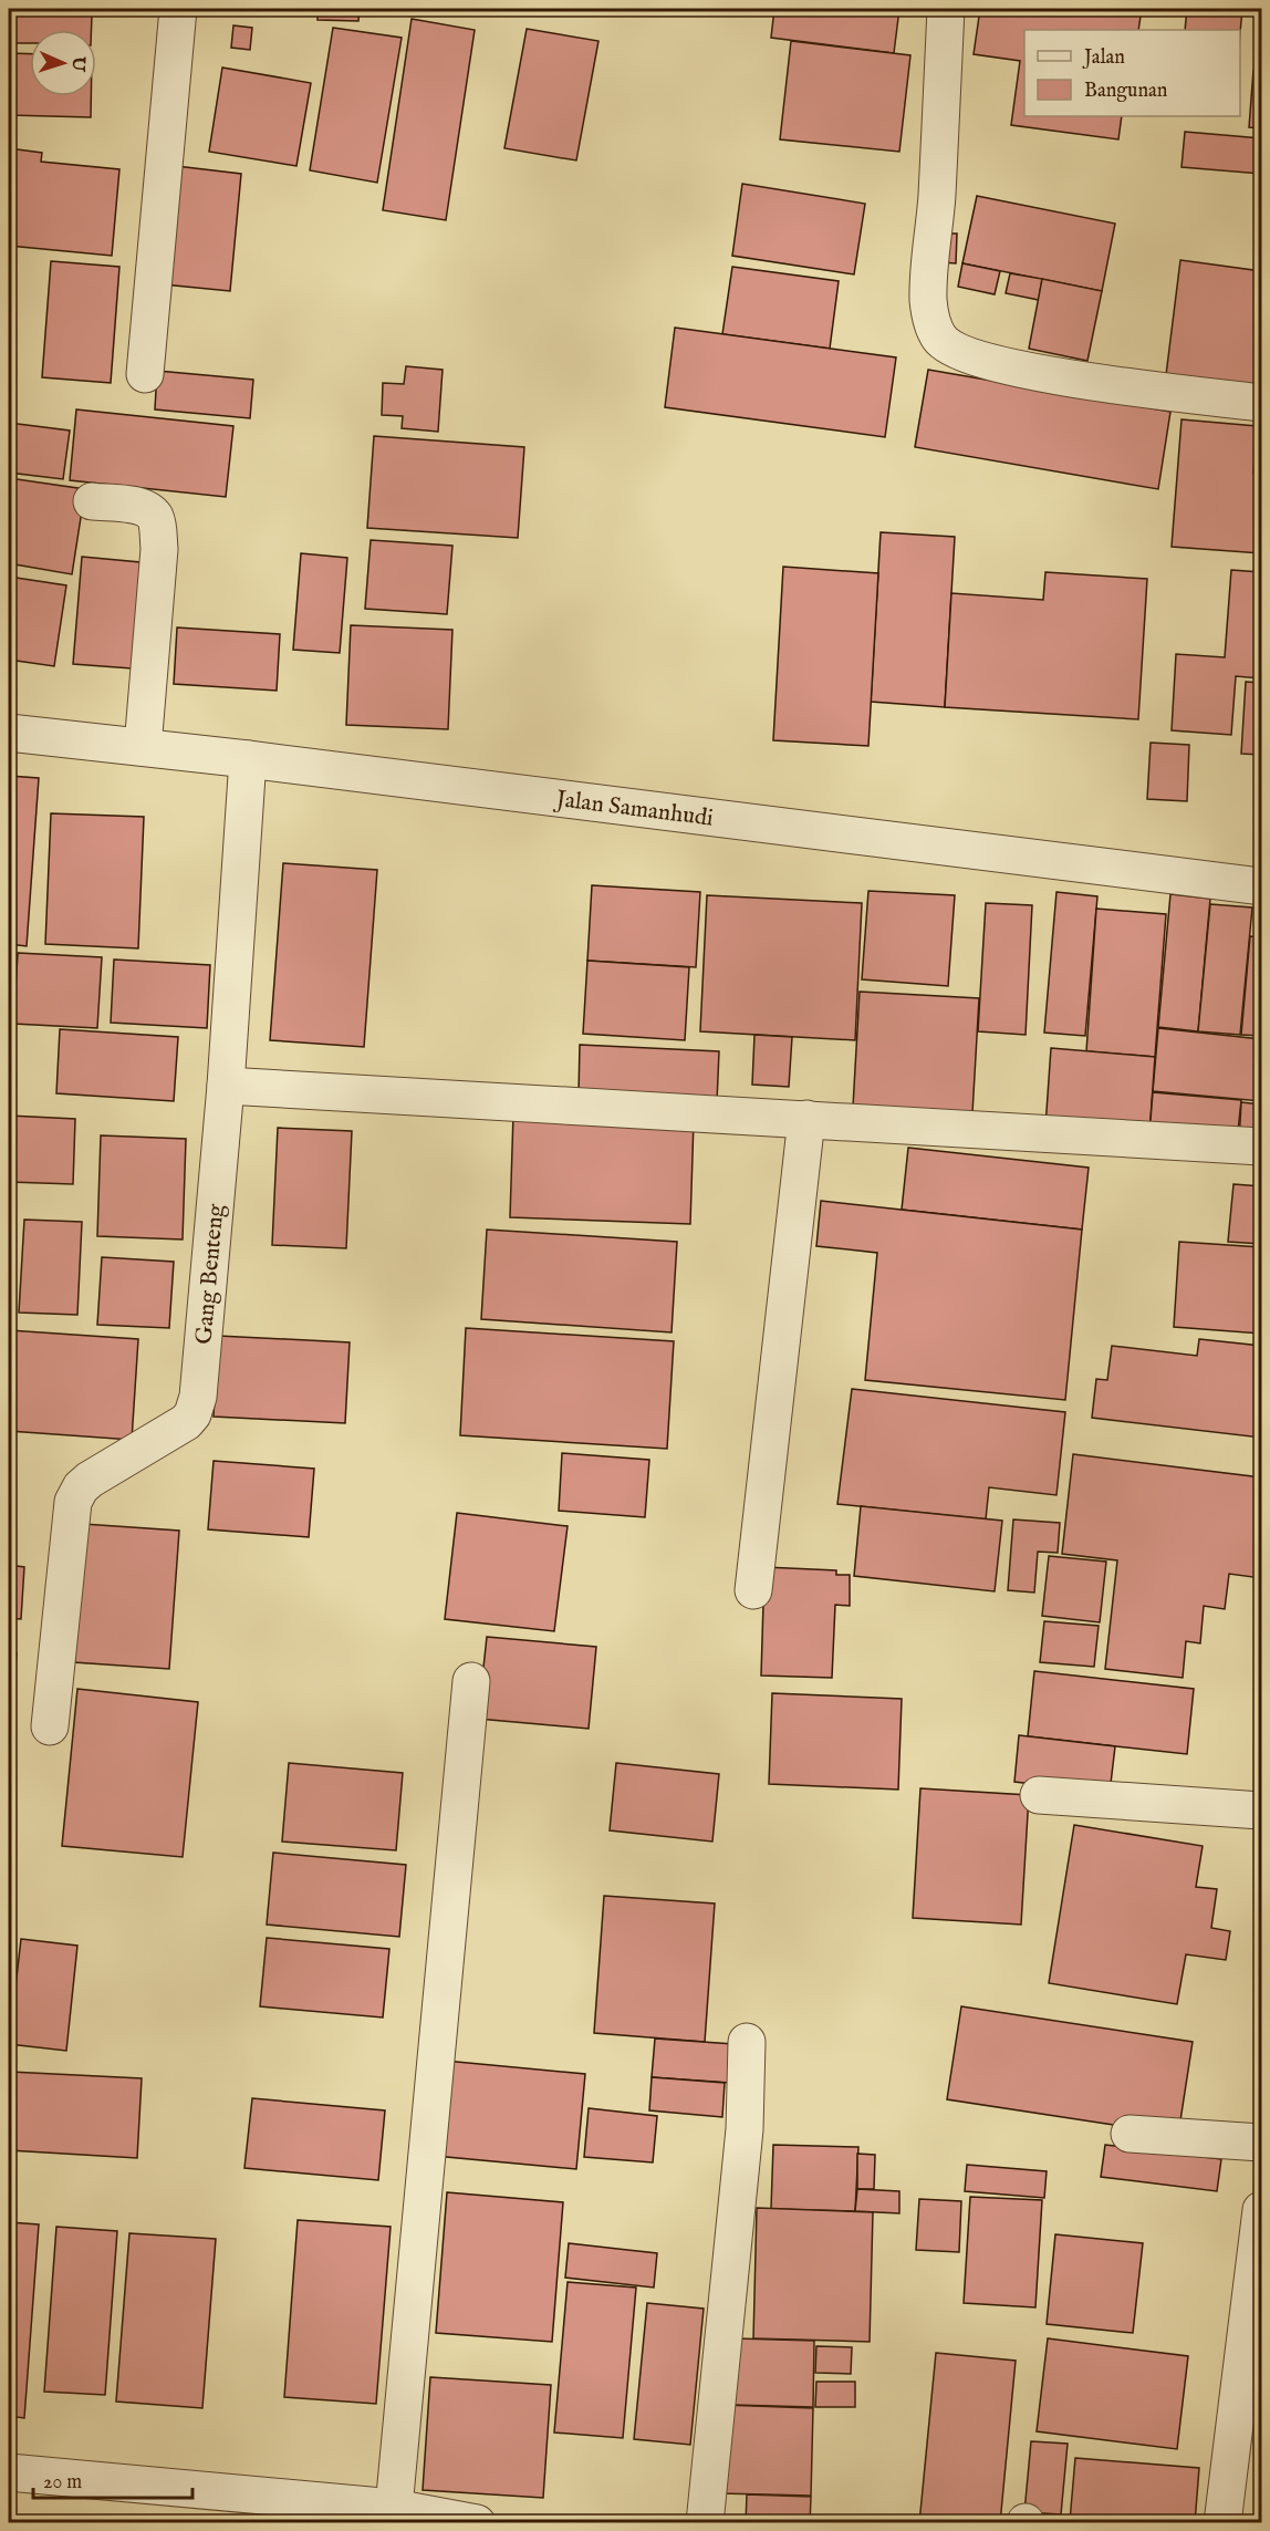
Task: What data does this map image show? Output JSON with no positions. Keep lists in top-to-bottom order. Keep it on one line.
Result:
{"streets":{"street":["Jalan Samanhudi","Gang Benteng"]},"crossings":[["Jalan Samanhudi","Gang Benteng"]],"legend":["Jalan","Bangunan"],"scale_bar":"20 m","north":"right"}
